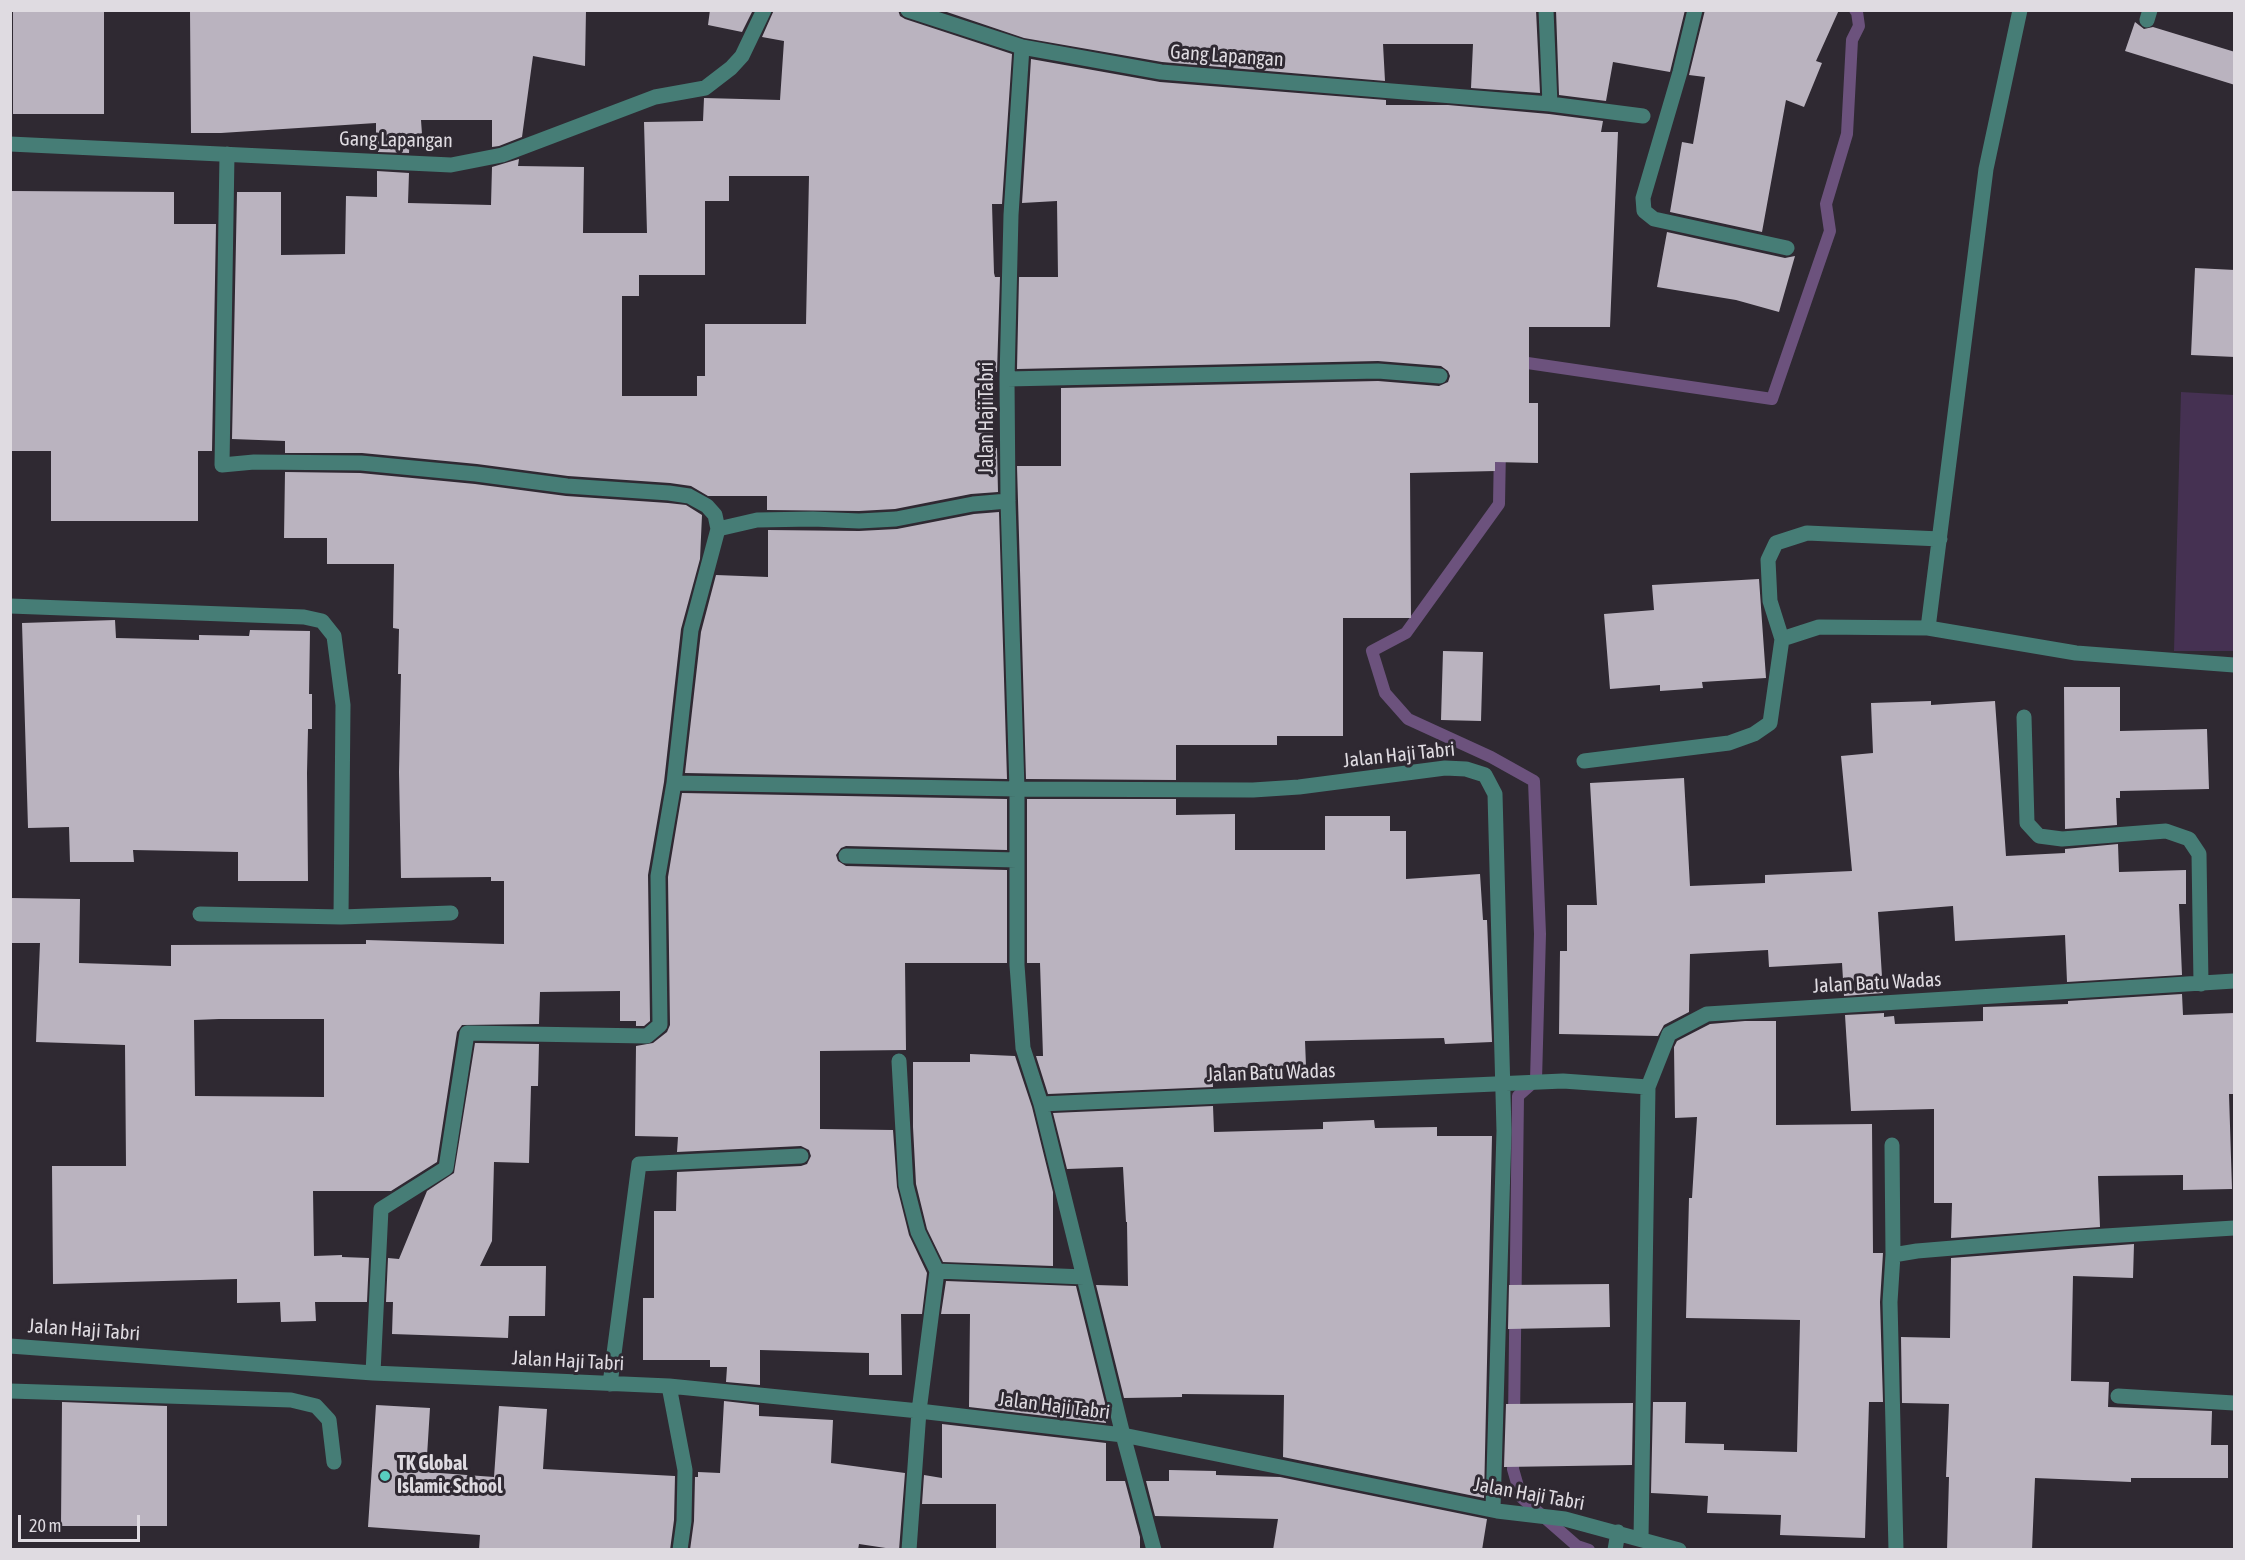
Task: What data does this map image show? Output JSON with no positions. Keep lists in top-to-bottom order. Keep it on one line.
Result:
{"streets":{"street":["Gang Lapangan","Jalan Haji Tabri","Jalan Batu Wadas"]},"crossings":[["Gang Lapangan","Jalan Haji Tabri"],["Jalan Haji Tabri","Jalan Batu Wadas"]],"places":["TK Global Islamic School"],"scale_bar":"20 m"}
